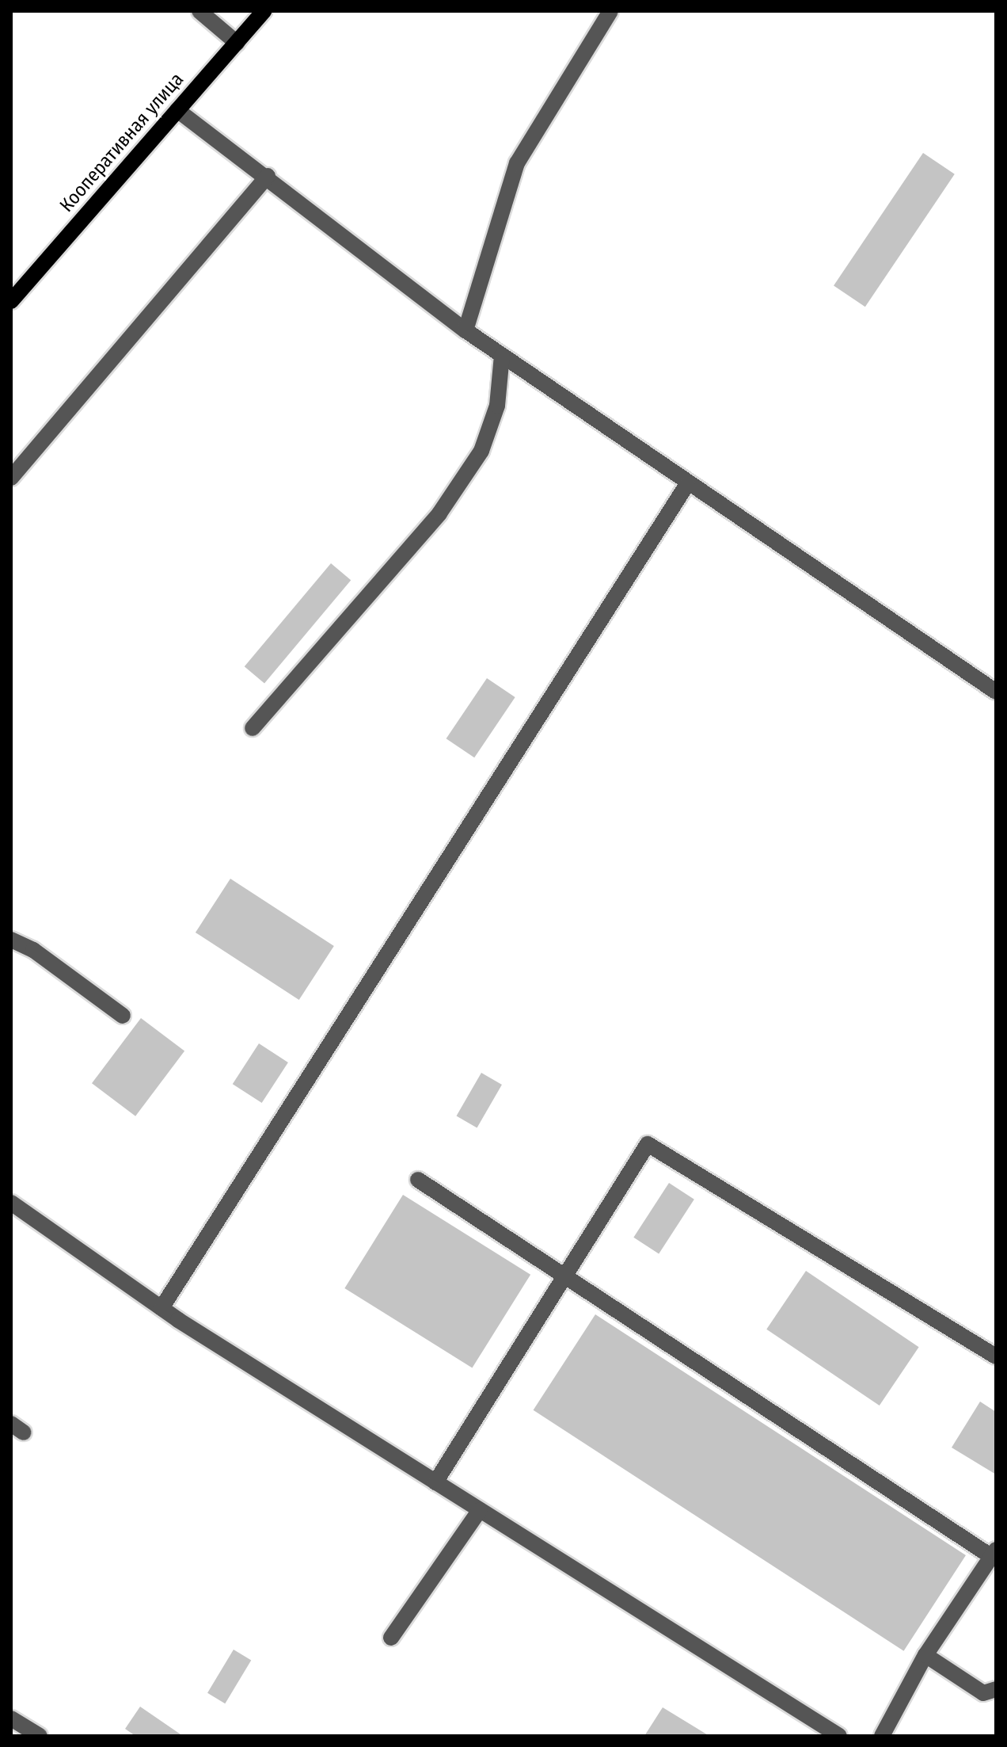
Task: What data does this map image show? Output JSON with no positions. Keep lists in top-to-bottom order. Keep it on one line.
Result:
{"streets":{"main road":["Кооперативная улица"]}}
